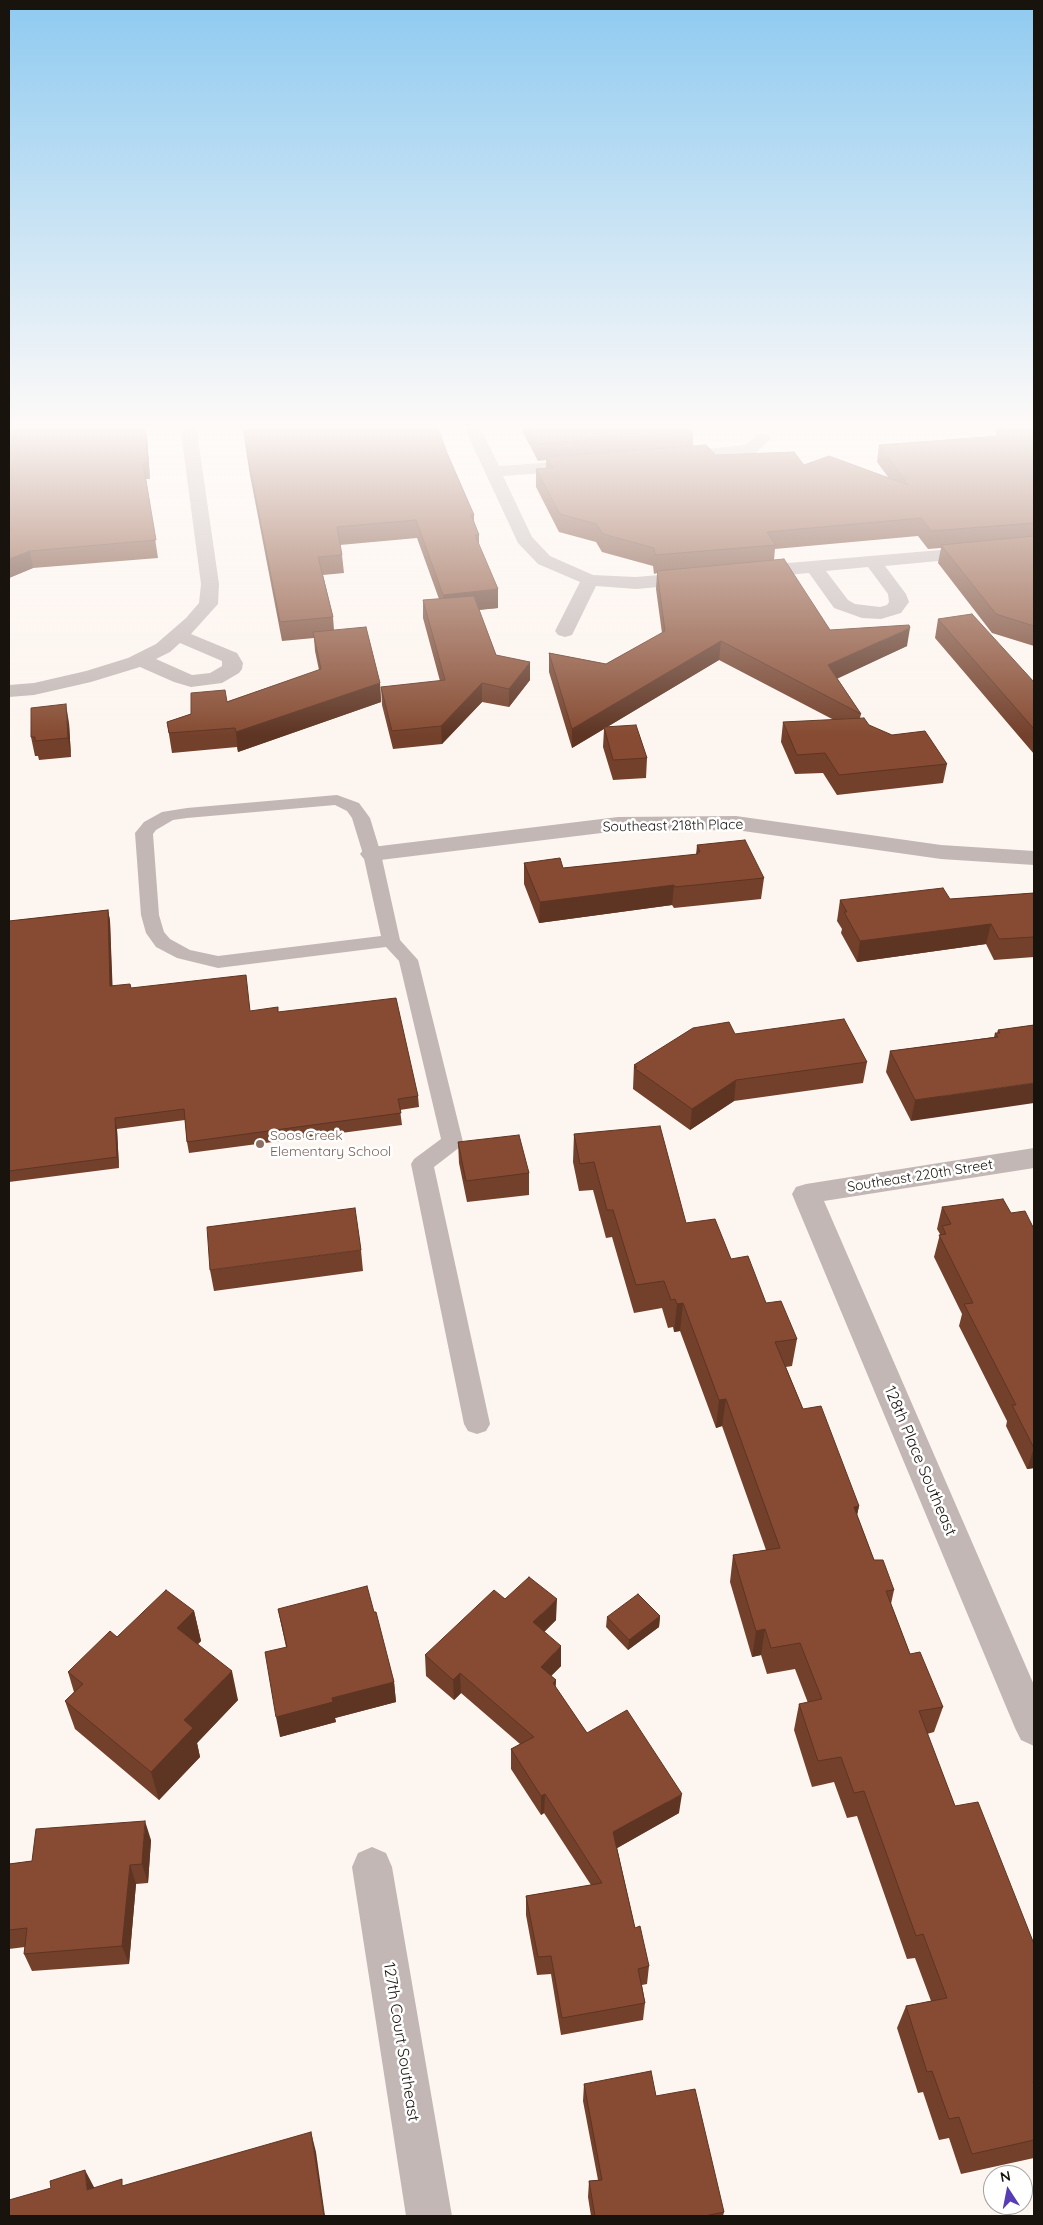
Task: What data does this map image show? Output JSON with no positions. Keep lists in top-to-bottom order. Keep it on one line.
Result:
{"streets":{"street":["Southeast 218th Place","Southeast 220th Street","128th Place Southeast","127th Court Southeast"]},"crossings":[["Southeast 220th Street","128th Place Southeast"]],"places":["Soos Creek Elementary School"],"north":"top"}
